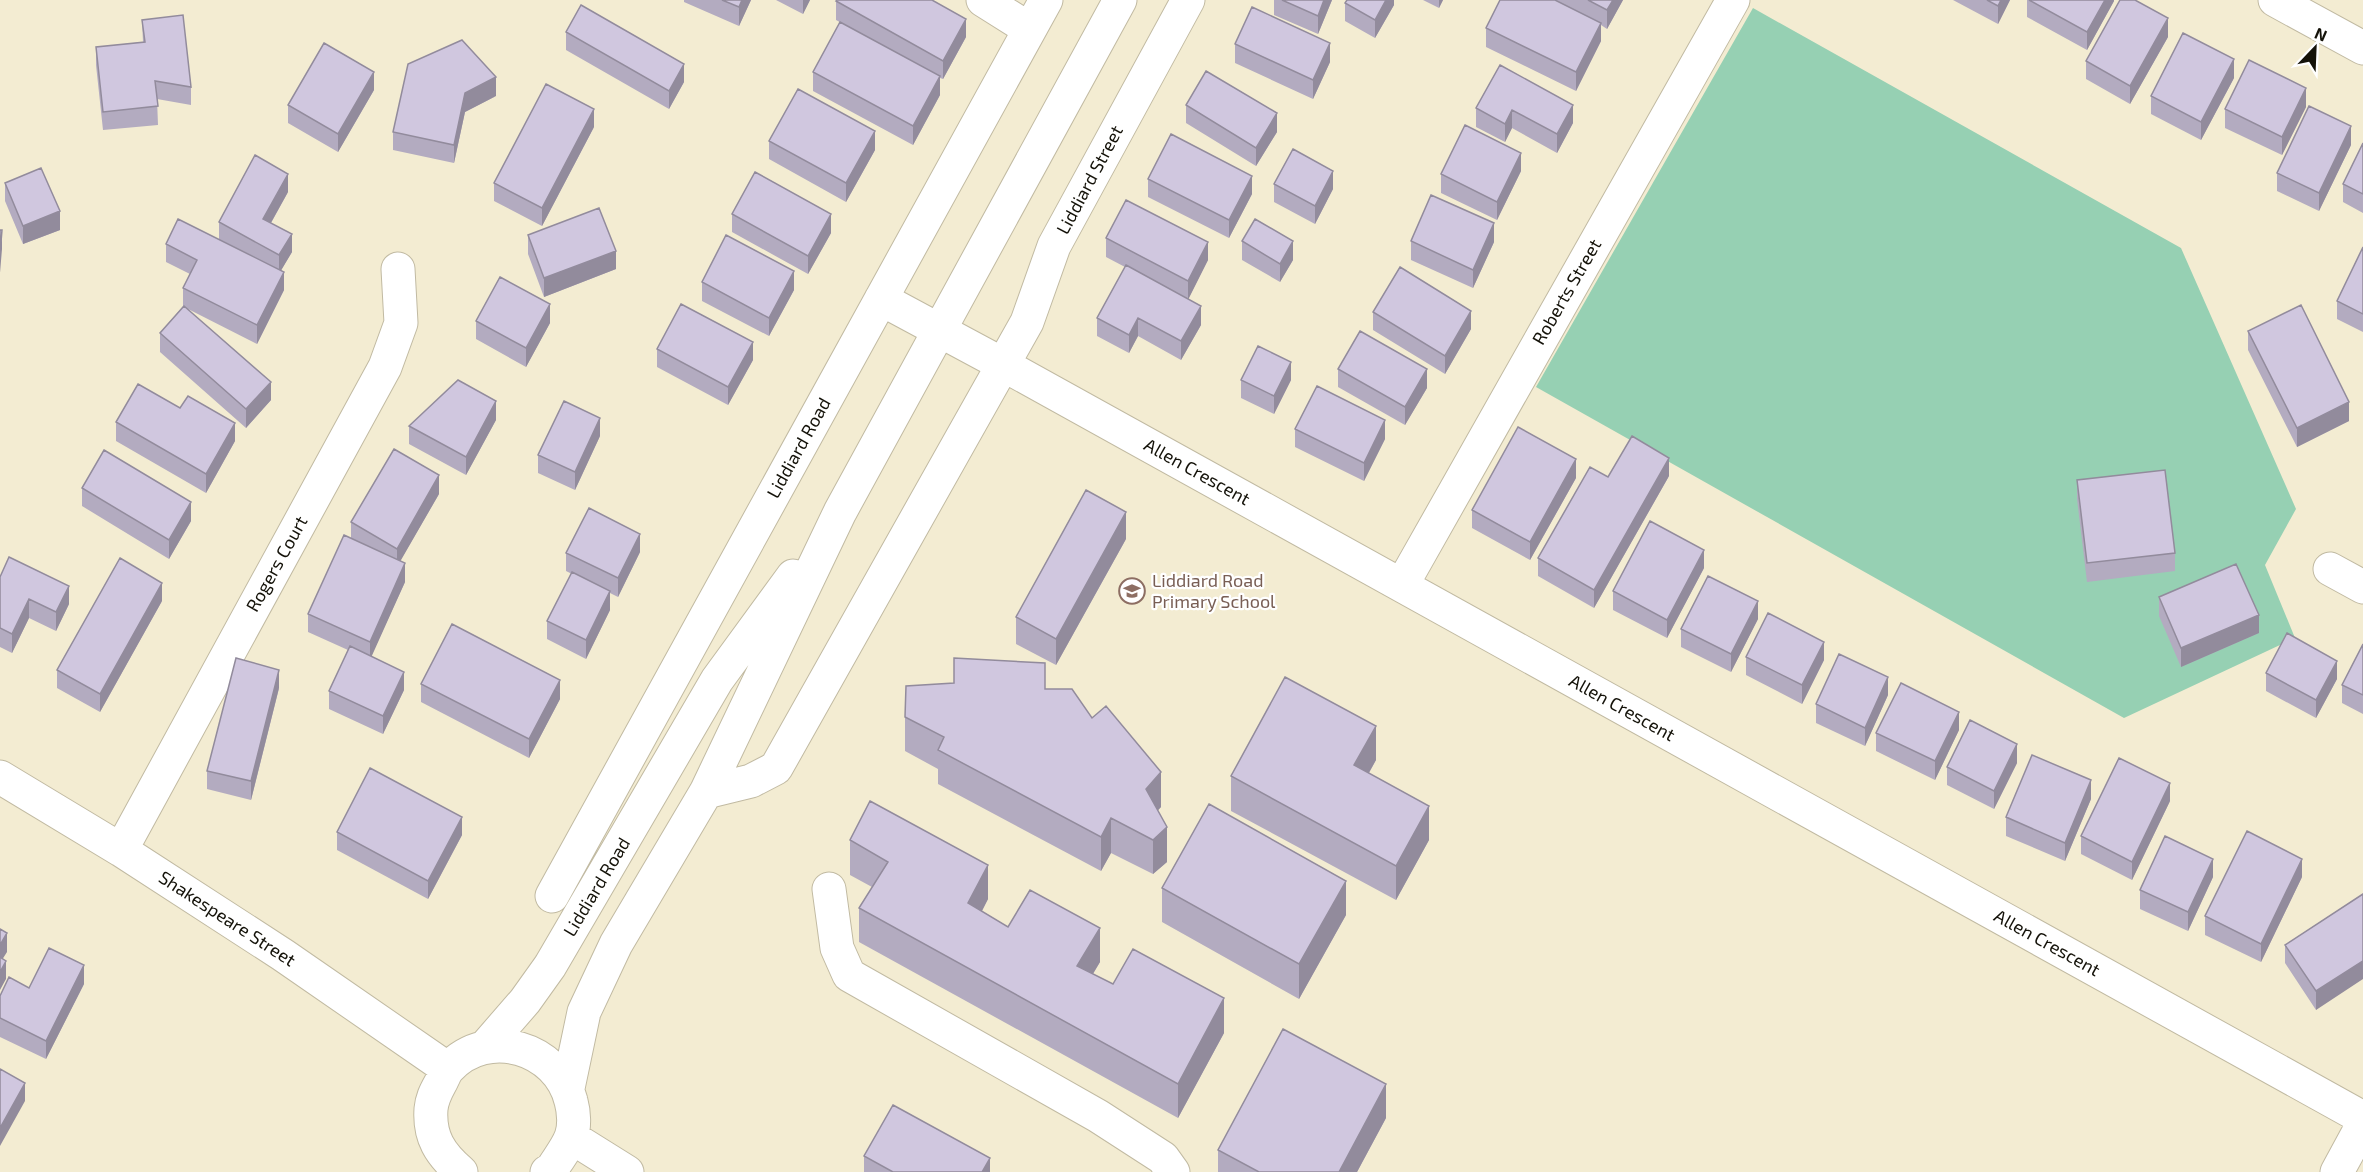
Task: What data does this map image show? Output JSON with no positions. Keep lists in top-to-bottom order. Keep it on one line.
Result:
{"streets":{"street":["Liddiard Street","Roberts Street","Liddiard Road","Allen Crescent","Rogers Court","Shakespeare Street"]},"crossings":[["Liddiard Street","Allen Crescent"],["Roberts Street","Allen Crescent"],["Liddiard Road","Allen Crescent"],["Rogers Court","Shakespeare Street"]],"places":{"school or university":["Liddiard Road Primary School"]},"north":"top right"}
